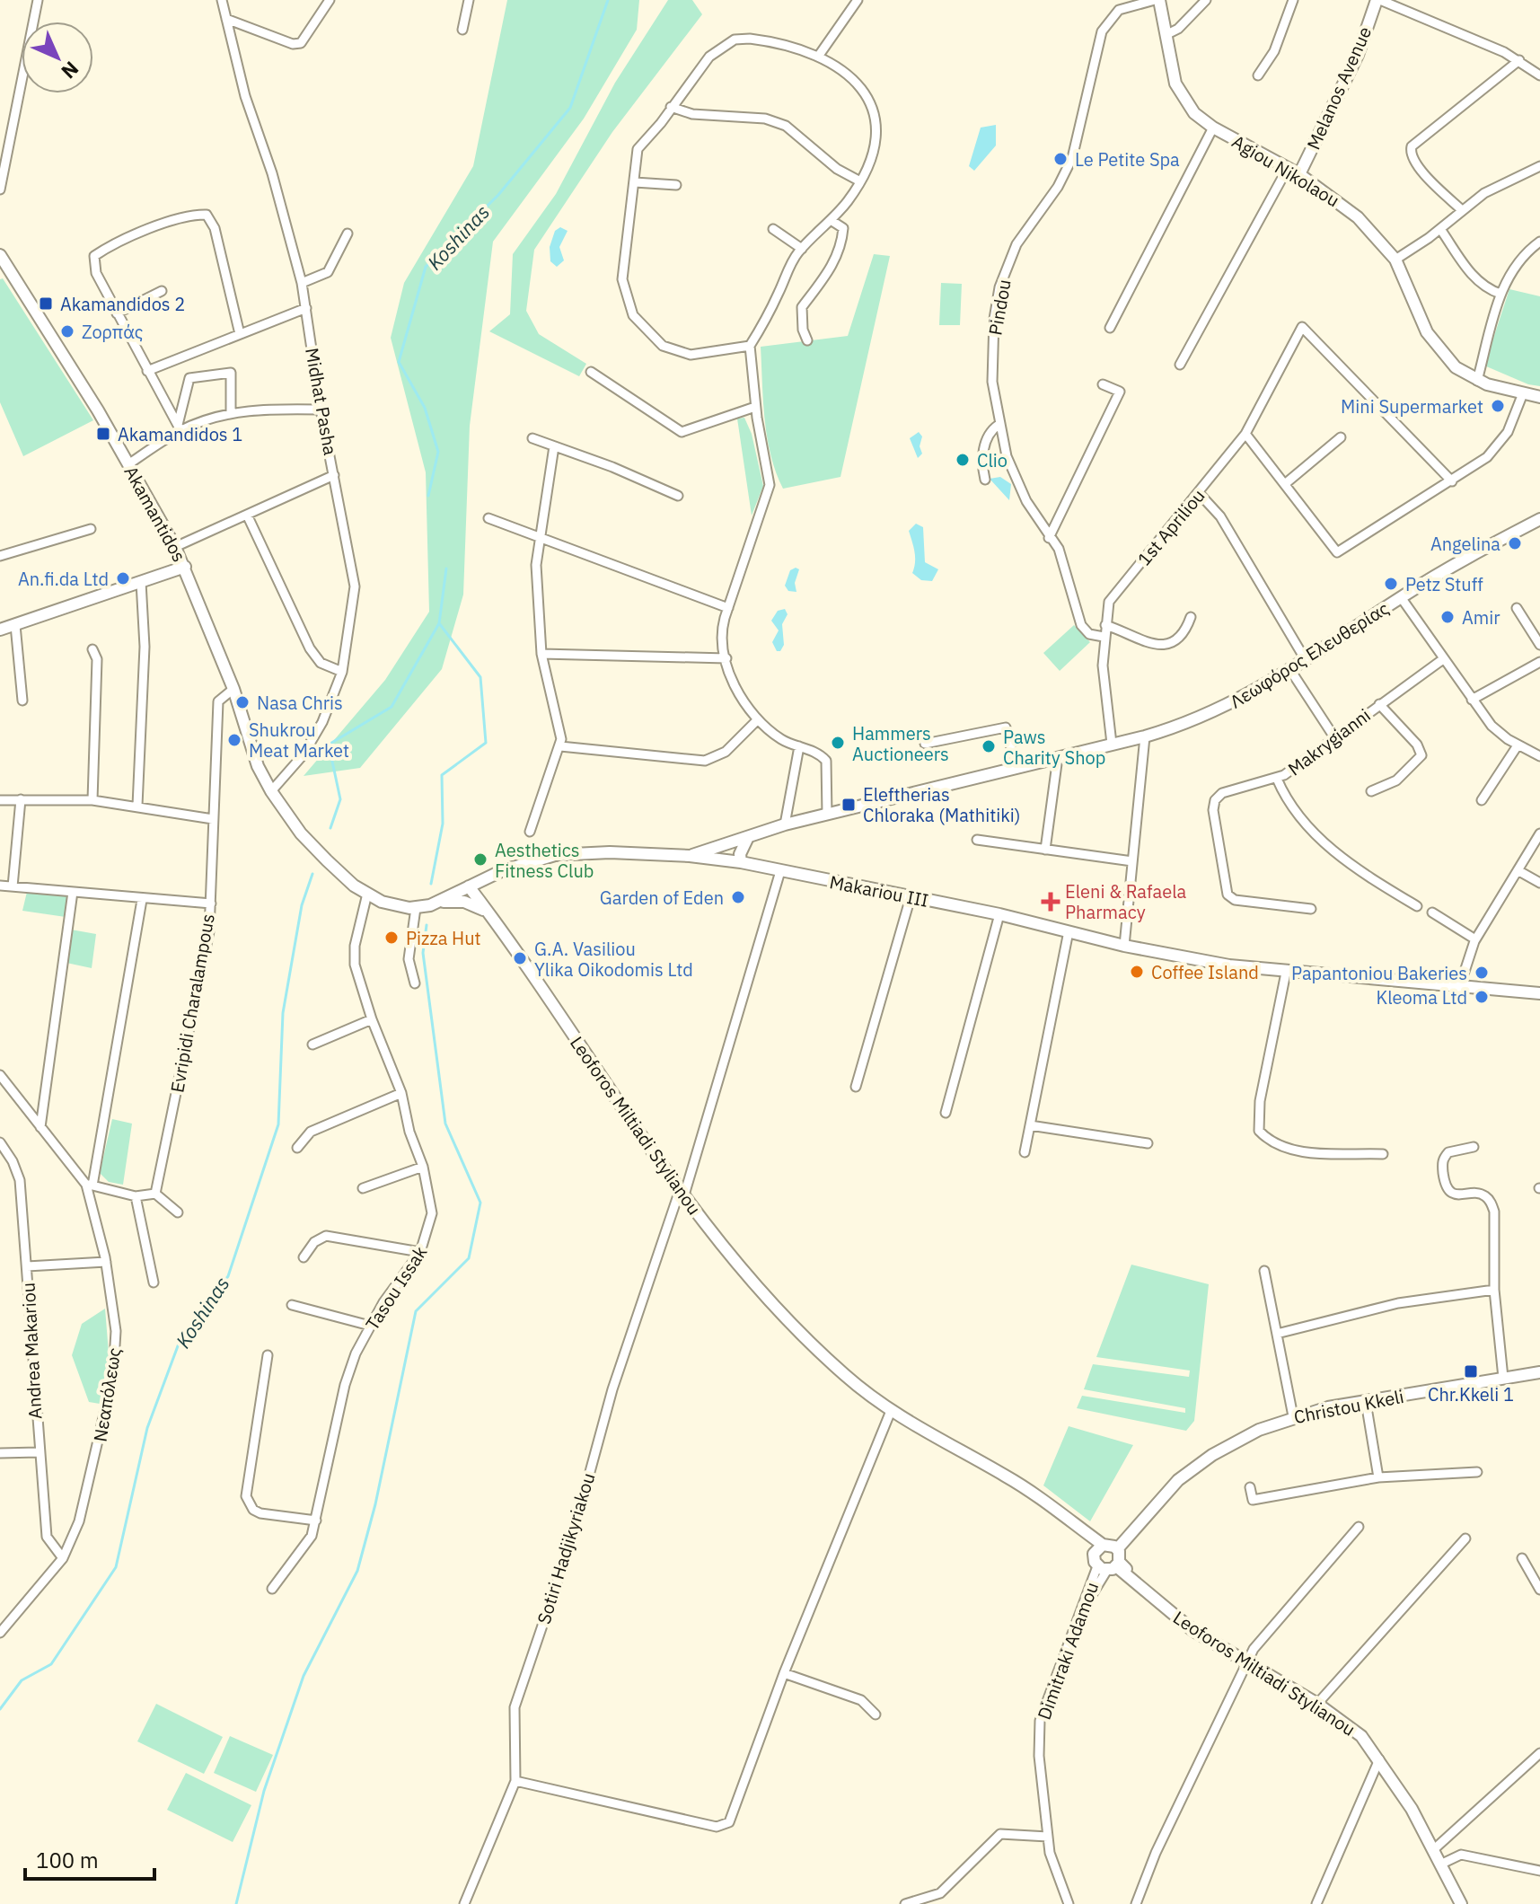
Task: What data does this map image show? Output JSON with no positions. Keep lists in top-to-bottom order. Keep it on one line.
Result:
{"streets":{"main road":["Melanos Avenue","Agiou Nikolaou","Akamantidos","Λεωφόρος Ελευθερίας","Makariou III","Leoforos Miltiadi Stylianou","Christou Kkeli"],"street":["Pindou","Midhat Pasha","1st Apriliou","Makrygianni","Evripidi Charalampous","Tasou Issak","Andrea Makariou","Νεαπόλεως","Sotiri Hadjikyriakou","Dimitraki Adamou"]},"crossings":[["Melanos Avenue","Agiou Nikolaou"],["Agiou Nikolaou","Pindou"],["Pindou","1st Apriliou"],["Midhat Pasha","Akamantidos"],["Midhat Pasha","Makariou III"],["Akamantidos","Makariou III"],["Akamantidos","Evripidi Charalampous"],["1st Apriliou","Λεωφόρος Ελευθερίας"],["Λεωφόρος Ελευθερίας","Makariou III"],["Makariou III","Leoforos Miltiadi Stylianou"],["Makariou III","Tasou Issak"],["Makariou III","Sotiri Hadjikyriakou"],["Leoforos Miltiadi Stylianou","Christou Kkeli"],["Leoforos Miltiadi Stylianou","Sotiri Hadjikyriakou"],["Leoforos Miltiadi Stylianou","Dimitraki Adamou"],["Andrea Makariou","Νεαπόλεως"],["Christou Kkeli","Dimitraki Adamou"]],"water":["Koshinas"],"places":{"other":["Le Petite Spa","Ζορπάς","Mini Supermarket","Clio","Angelina","An.fi.da Ltd","Petz Stuff","Amir","Nasa Chris","Shukrou Meat Market","Hammers Auctioneers","Paws Charity Shop","Aesthetics Fitness Club","Garden of Eden","Pizza Hut","G.A. Vasiliou Ylika Oikodomis Ltd","Coffee Island","Papantoniou Bakeries","Kleoma Ltd"],"transit":["Akamandidos 2","Akamandidos 1","Eleftherias Chloraka (Mathitiki)","Chr.Kkeli 1"],"health":["Eleni & Rafaela Pharmacy"]},"scale_bar":"100 m","north":"bottom right"}
